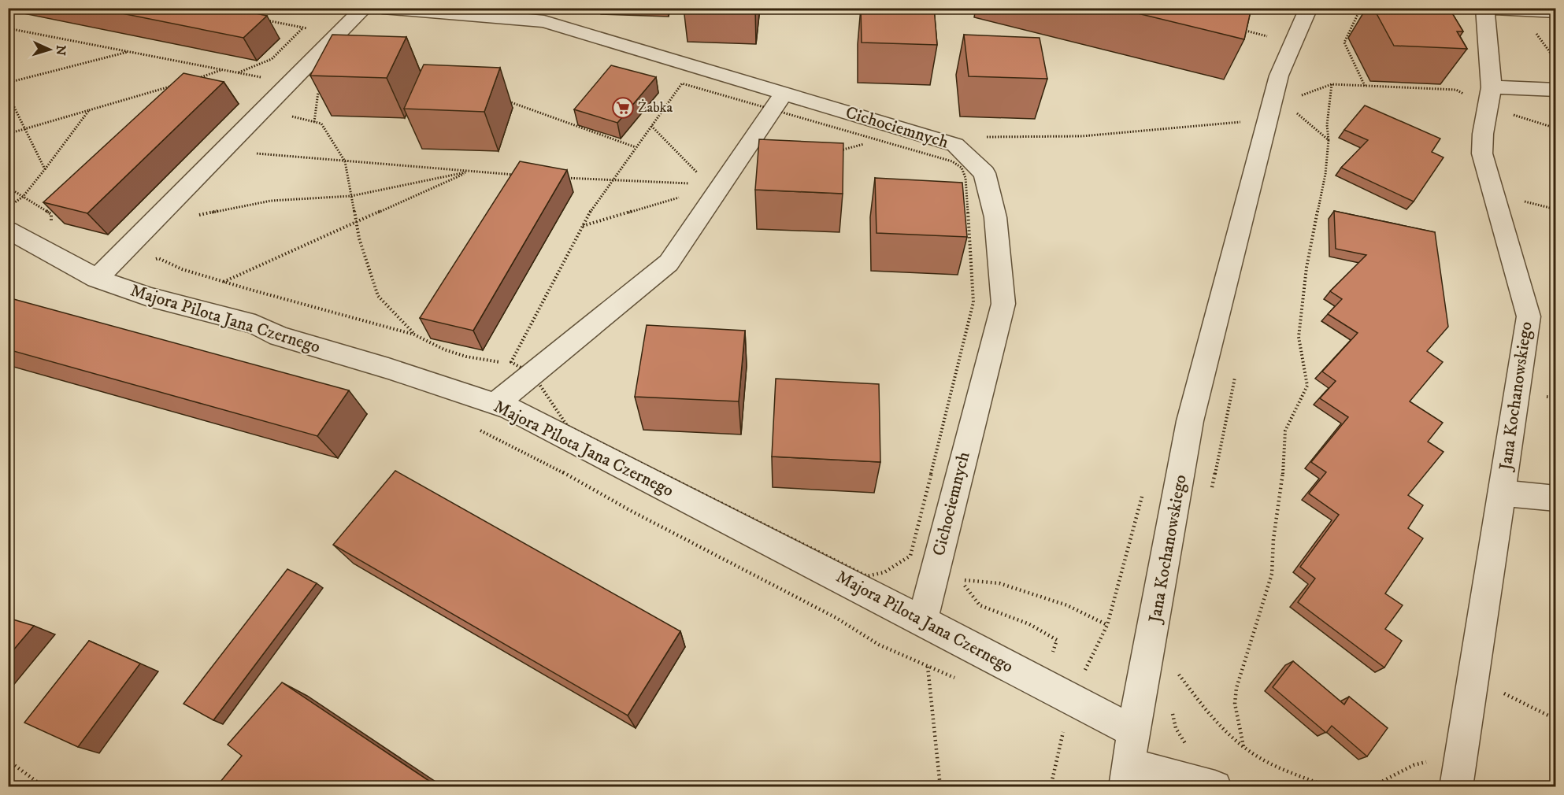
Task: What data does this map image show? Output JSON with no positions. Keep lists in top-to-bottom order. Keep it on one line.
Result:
{"streets":{"street":["Cichociemnych","Majora Pilota Jana Czernego","Jana Kochanowskiego"]},"crossings":[["Cichociemnych","Majora Pilota Jana Czernego"],["Majora Pilota Jana Czernego","Jana Kochanowskiego"]],"places":{"supermarket":["Żabka"]},"north":"right"}
